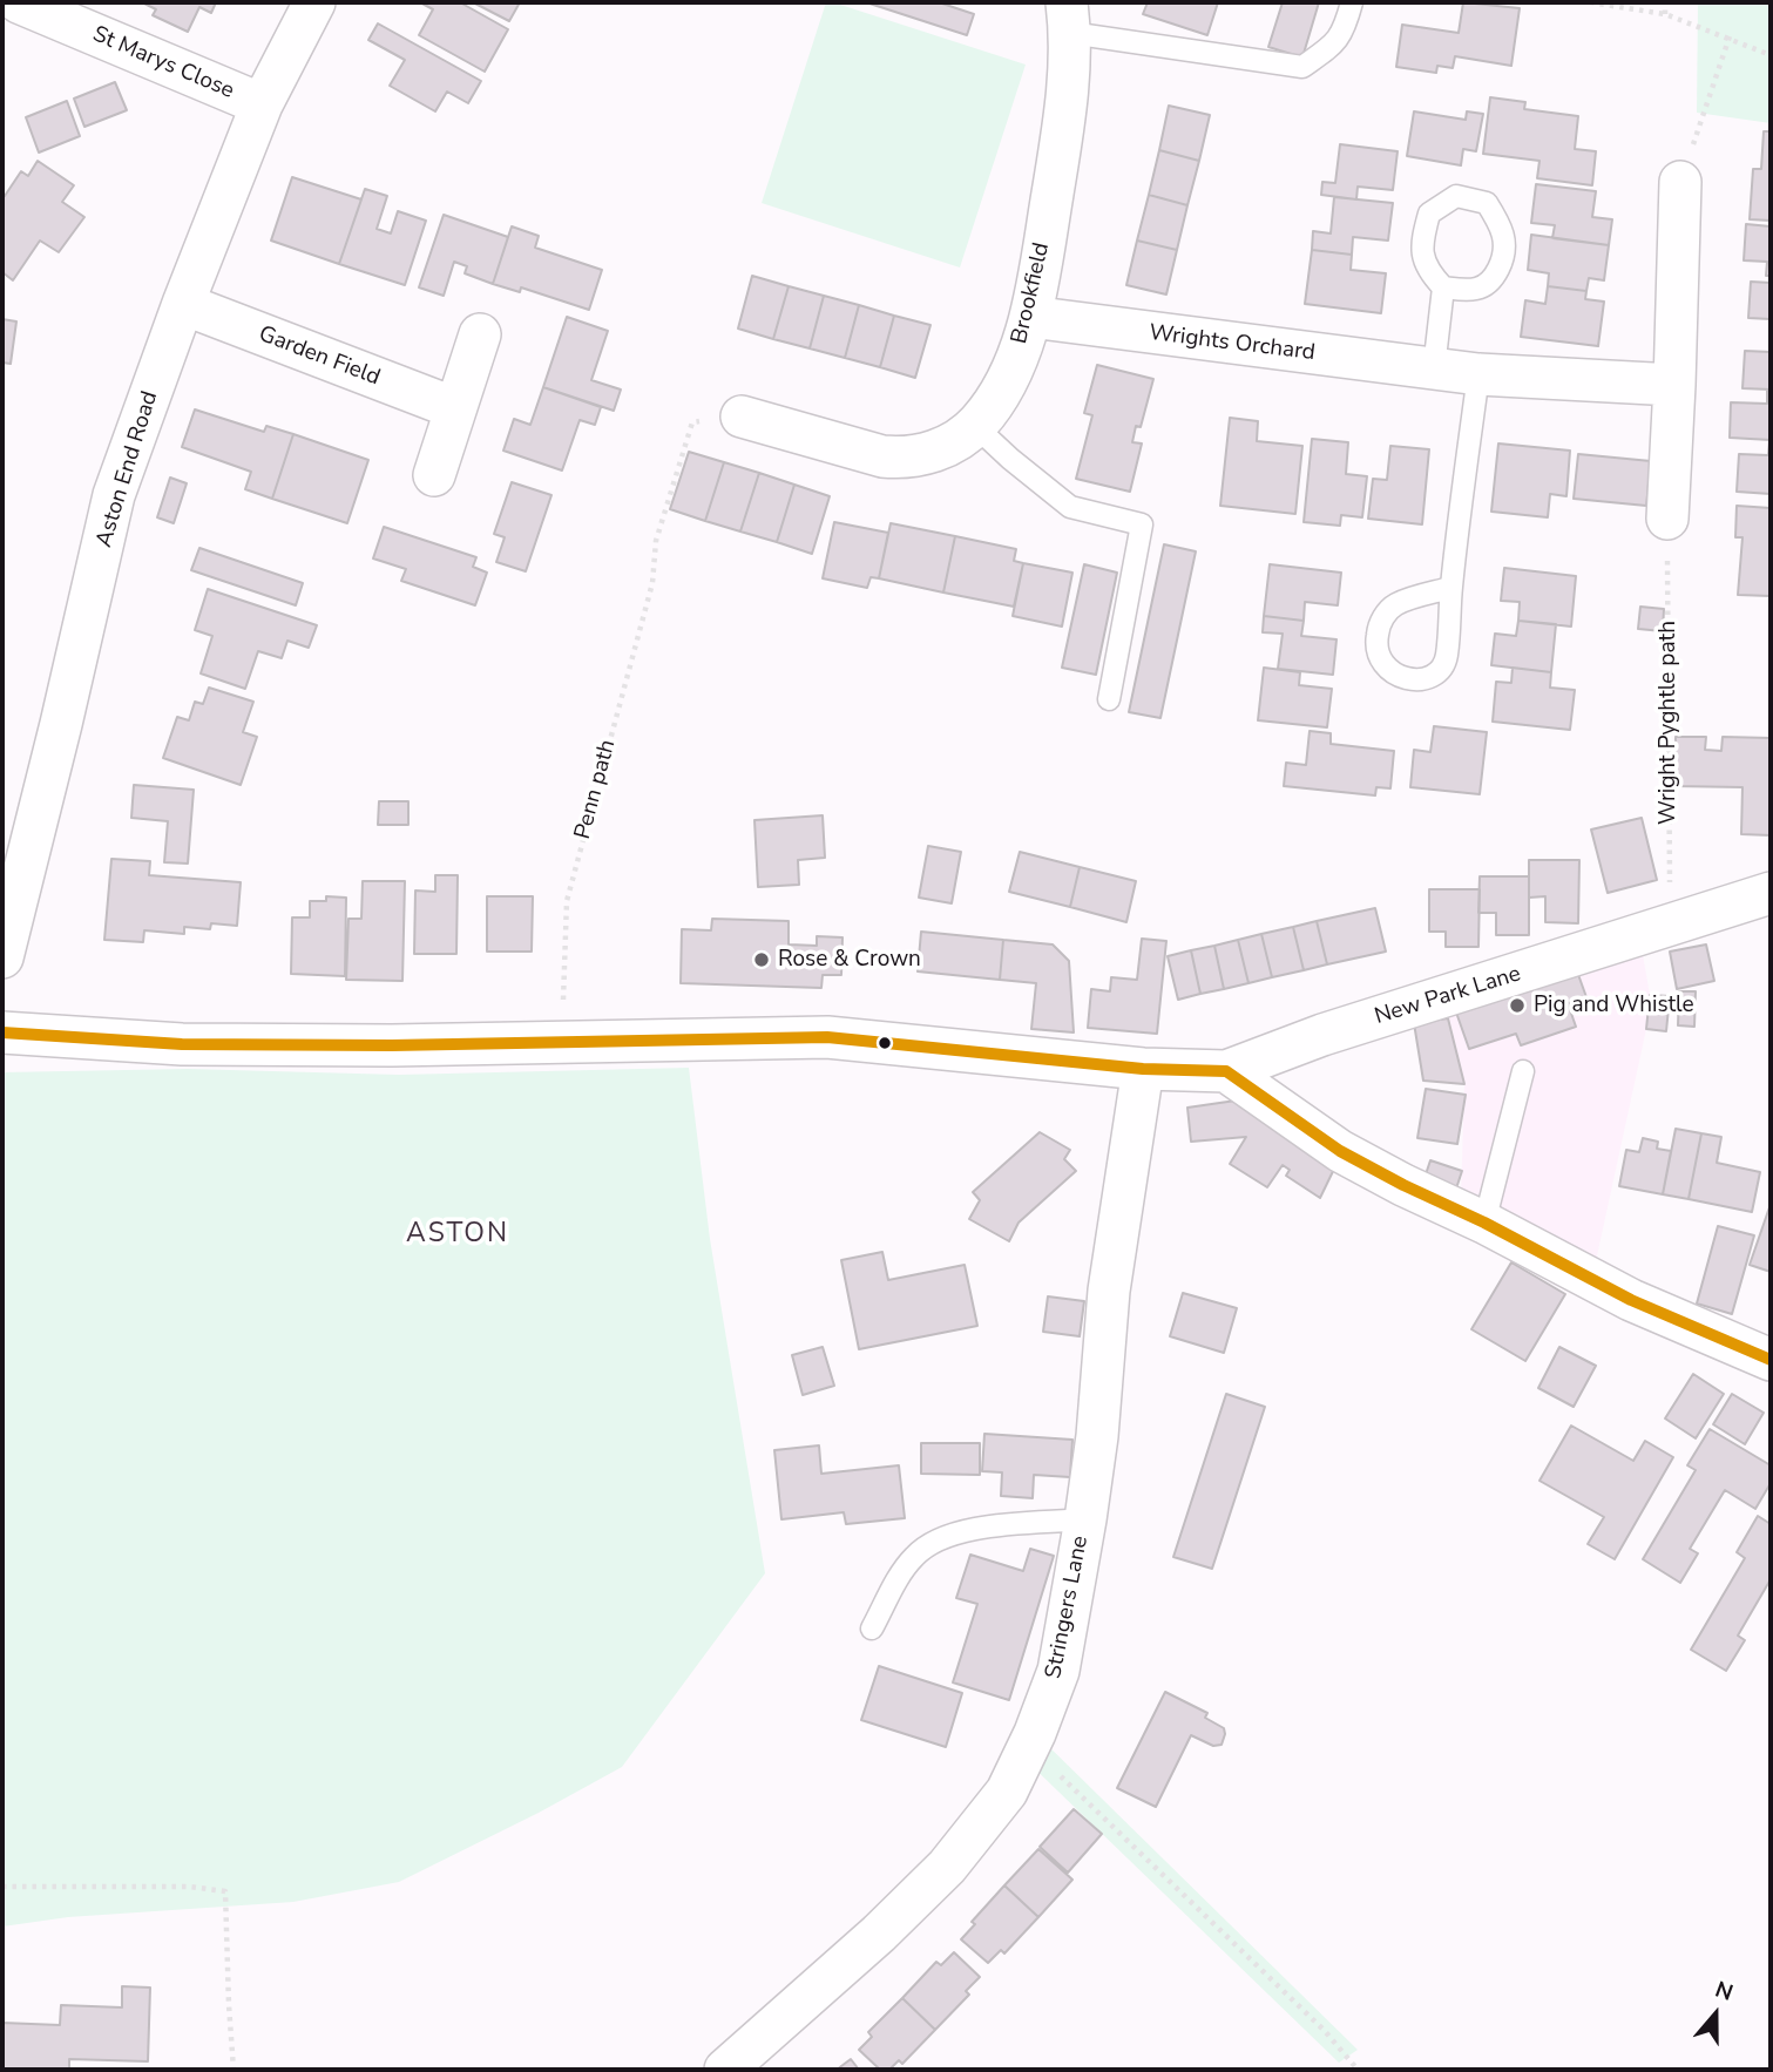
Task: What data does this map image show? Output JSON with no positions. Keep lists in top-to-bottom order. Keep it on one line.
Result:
{"streets":{"street":["St Marys Close","Brookfield","Wrights Orchard","Garden Field","Aston End Road","New Park Lane","Stringers Lane"],"path":["Wright Pyghtle path","Penn path"]},"crossings":[["St Marys Close","Aston End Road"],["Brookfield","Wrights Orchard"],["Brookfield","Penn path"],["Garden Field","Aston End Road"],["Wright Pyghtle path","New Park Lane"]],"districts":["ASTON"],"places":["Rose & Crown","Pig and Whistle"],"north":"top"}
